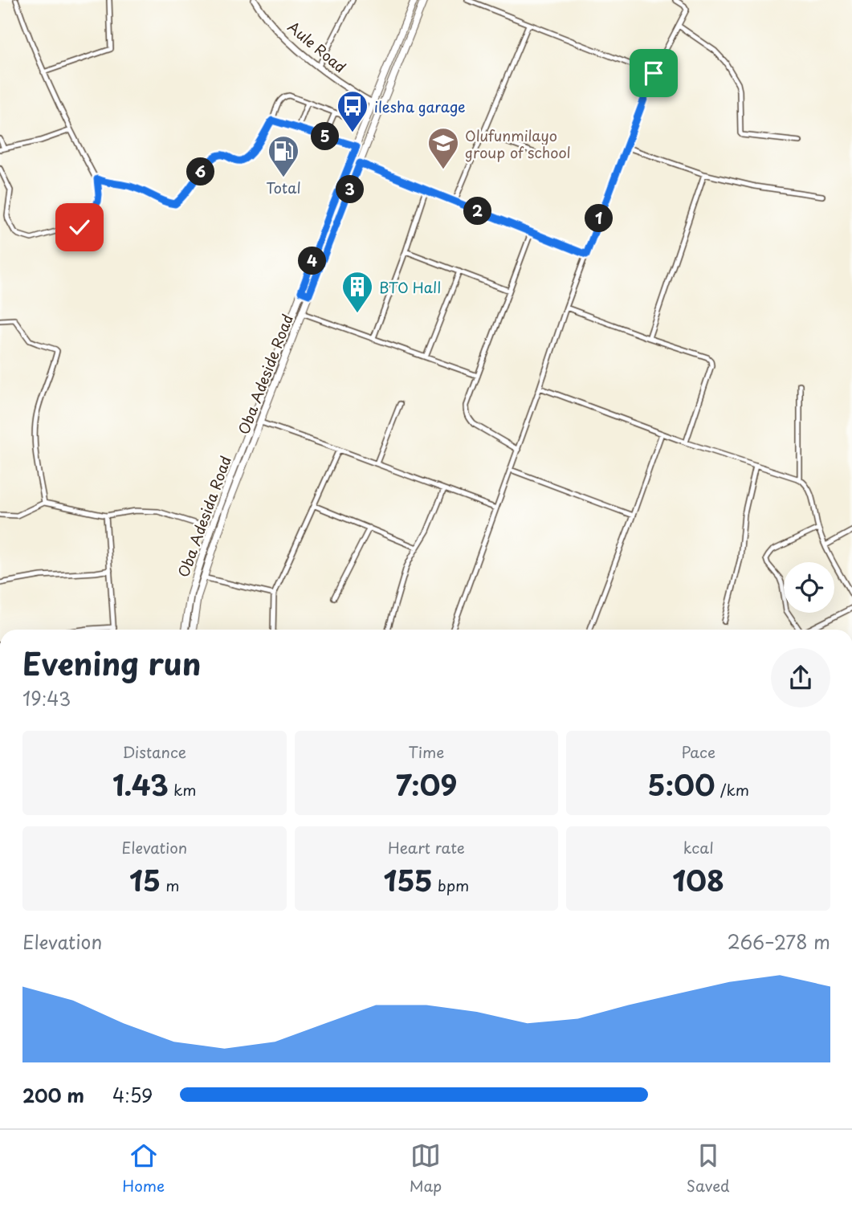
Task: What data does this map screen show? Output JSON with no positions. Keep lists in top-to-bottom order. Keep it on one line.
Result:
{"streets":{"main road":["Oba Adeside Road","Oba Adesida Road"],"street":["Aule Road"]},"crossings":[["Aule Road","Oba Adesida Road"]],"places":{"bus stop":["ilesha garage"],"school or university":["Olufunmilayo group of school"],"fuel station":["Total"],"building":["BTO Hall"]},"page":{"pins":["5","6","3","2","1","4"],"heading":["Evening run","19:43"],"stats":[["Distance","1.43 km"],["Time","7:09"],["Pace","5:00 /km"],["Elevation","15 m"],["Heart rate","155 bpm"],["kcal","108"]],"chart":["Elevation","266–278 m"],"list":[{"name":"200 m","note":"4:59"}],"tabs":["Home","Map","Saved"]}}
